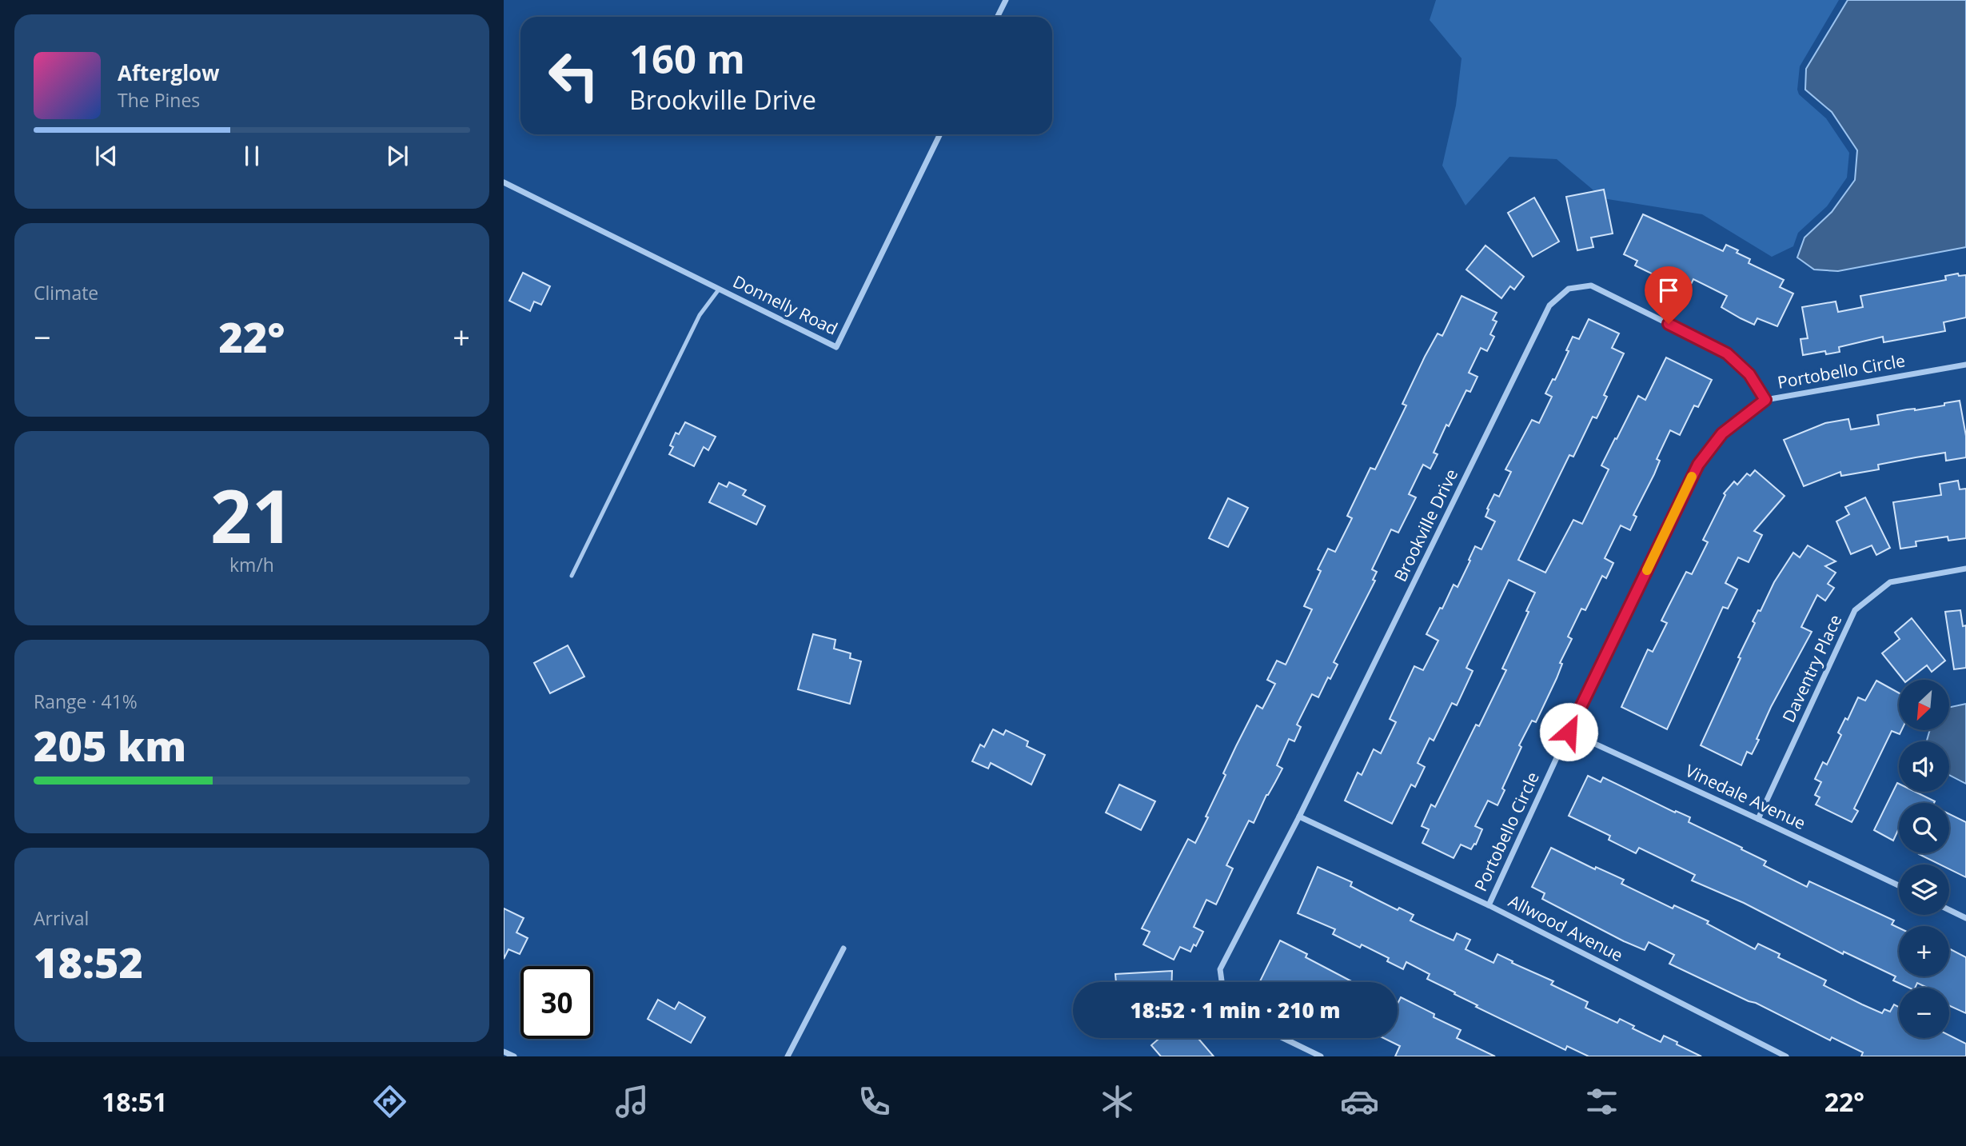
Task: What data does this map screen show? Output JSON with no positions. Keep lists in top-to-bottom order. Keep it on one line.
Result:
{"streets":{"street":["Donnelly Road","Portobello Circle","Brookville Drive","Daventry Place","Vinedale Avenue","Allwood Avenue"]},"crossings":[["Portobello Circle","Brookville Drive"],["Portobello Circle","Vinedale Avenue"],["Portobello Circle","Allwood Avenue"],["Brookville Drive","Allwood Avenue"],["Daventry Place","Vinedale Avenue"]],"north":"bottom left","page":{"turn":["160 m","Brookville Drive"],"song":["Afterglow","The Pines"],"tile":["Climate",["21","km/h"],["Range · 41%","205 km"],["Arrival","18:52"]],"heat":["−","22°","+"],"map_buttons":["+","−"],"limit":"30","trip":"18:52 · 1 min · 210 m","tabs":["18:51","22°"]}}
